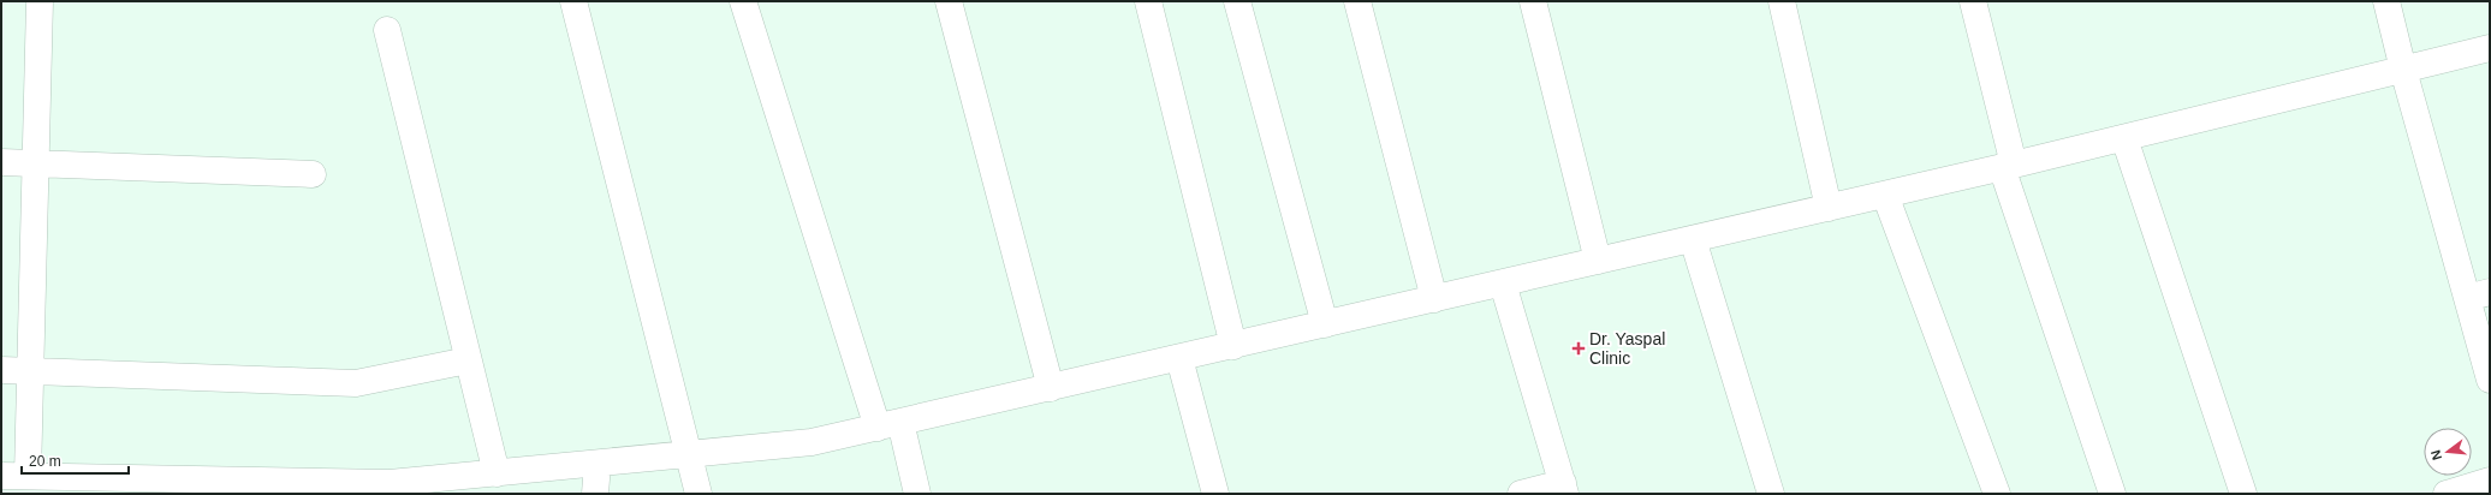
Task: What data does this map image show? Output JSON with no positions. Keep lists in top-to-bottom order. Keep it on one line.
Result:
{"places":{"health":["Dr. Yaspal Clinic"]},"scale_bar":"20 m","north":"left"}
